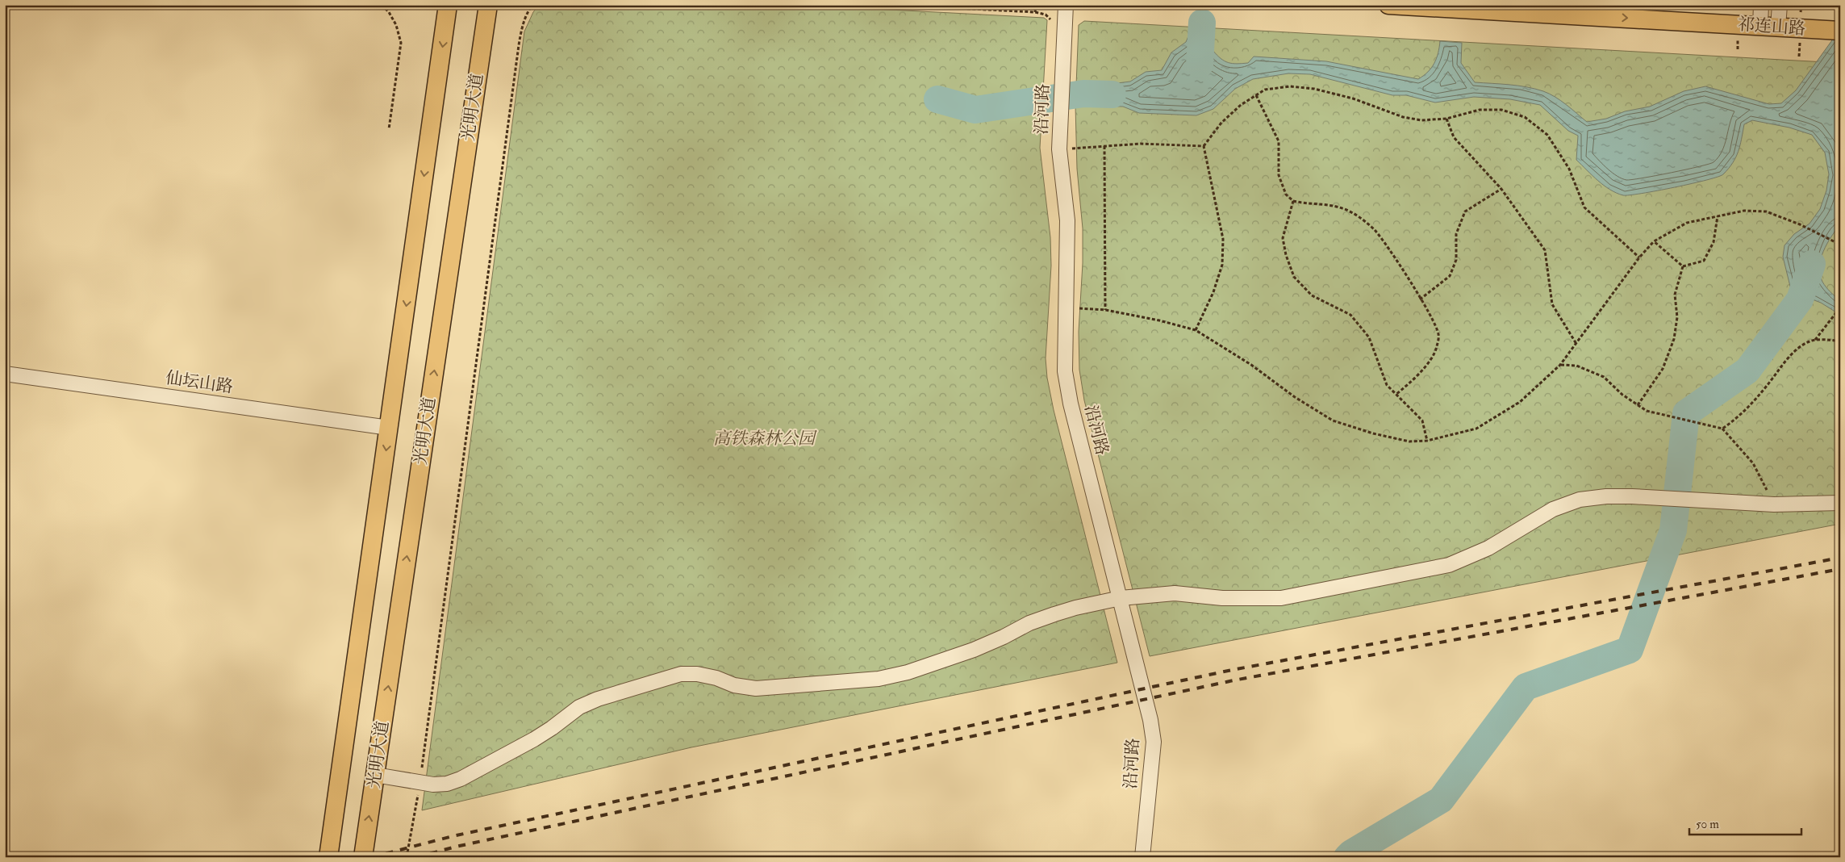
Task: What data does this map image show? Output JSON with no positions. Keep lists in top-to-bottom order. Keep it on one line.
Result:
{"streets":{"main road":["祁连山路","光明大道"],"street":["沿河路","仙坛山路"]},"crossings":[["光明大道","仙坛山路"]],"one_way":["祁连山路"],"parks":["高铁森林公园"],"scale_bar":"50 m"}
